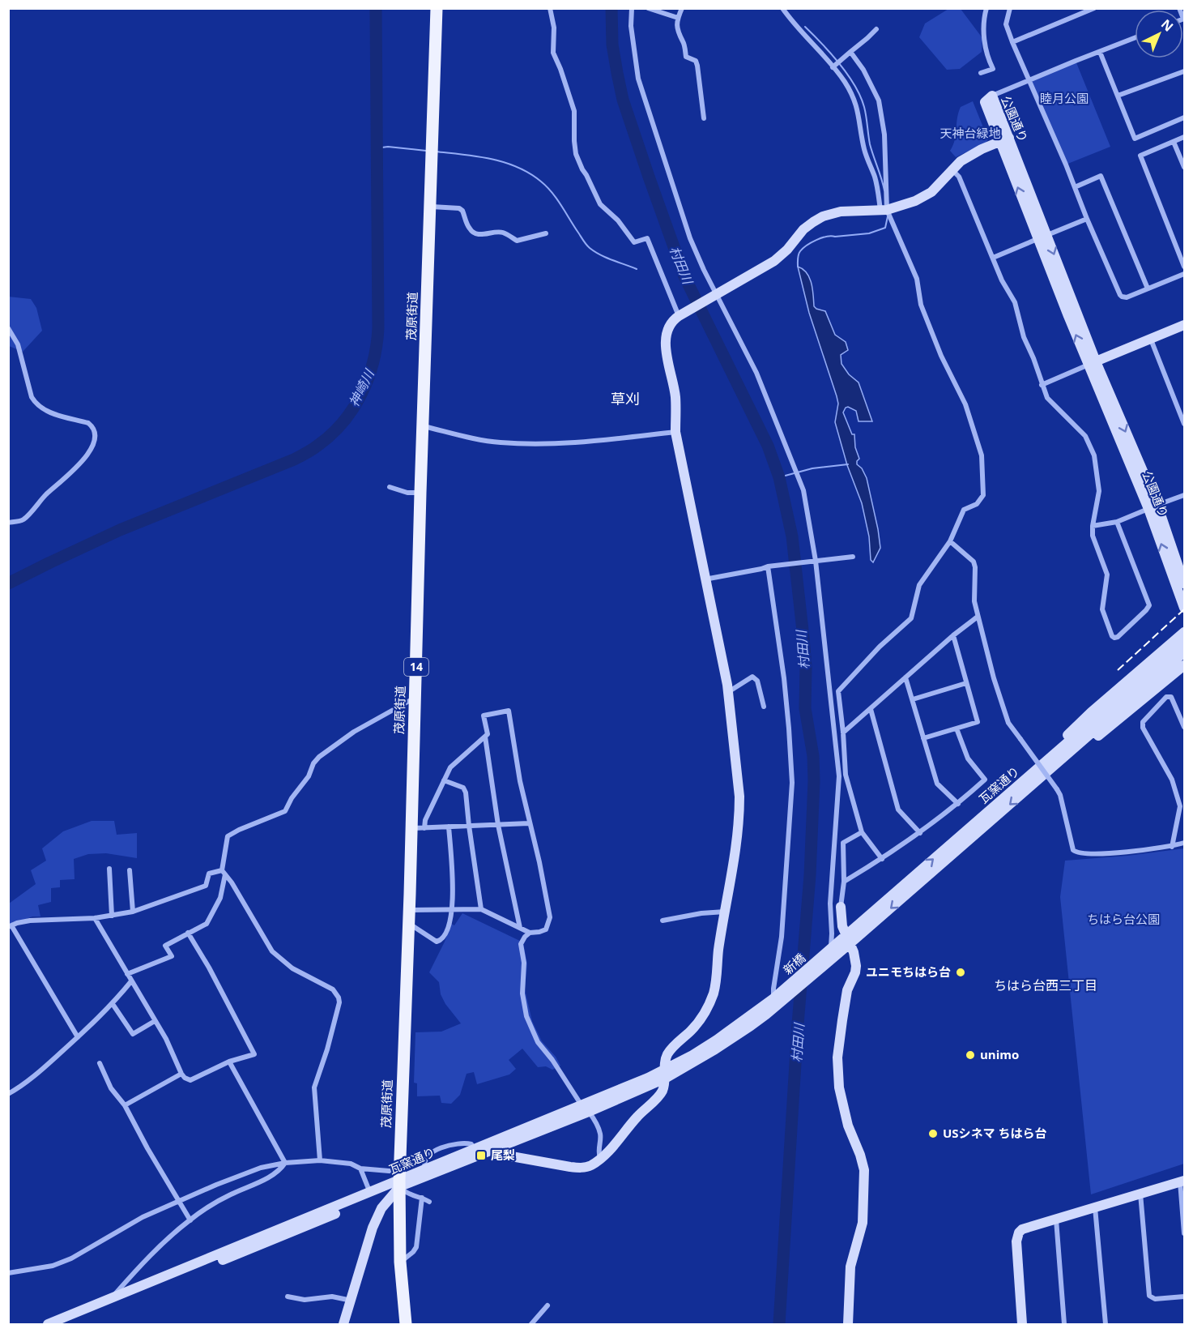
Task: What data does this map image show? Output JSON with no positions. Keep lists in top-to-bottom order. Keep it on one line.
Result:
{"streets":{"main road":["茂原街道","14"],"street":["公園通り","瓦窯通り","新橋"]},"crossings":[["茂原街道","瓦窯通り"],["瓦窯通り","新橋"]],"districts":["草刈","ちはら台西三丁目"],"water":["村田川","神崎川"],"parks":["睦月公園","天神台緑地","ちはら台公園"],"places":{"other":["ユニモちはら台","unimo","USシネマ ちはら台"],"transit":["尾梨"]},"north":"top right"}
